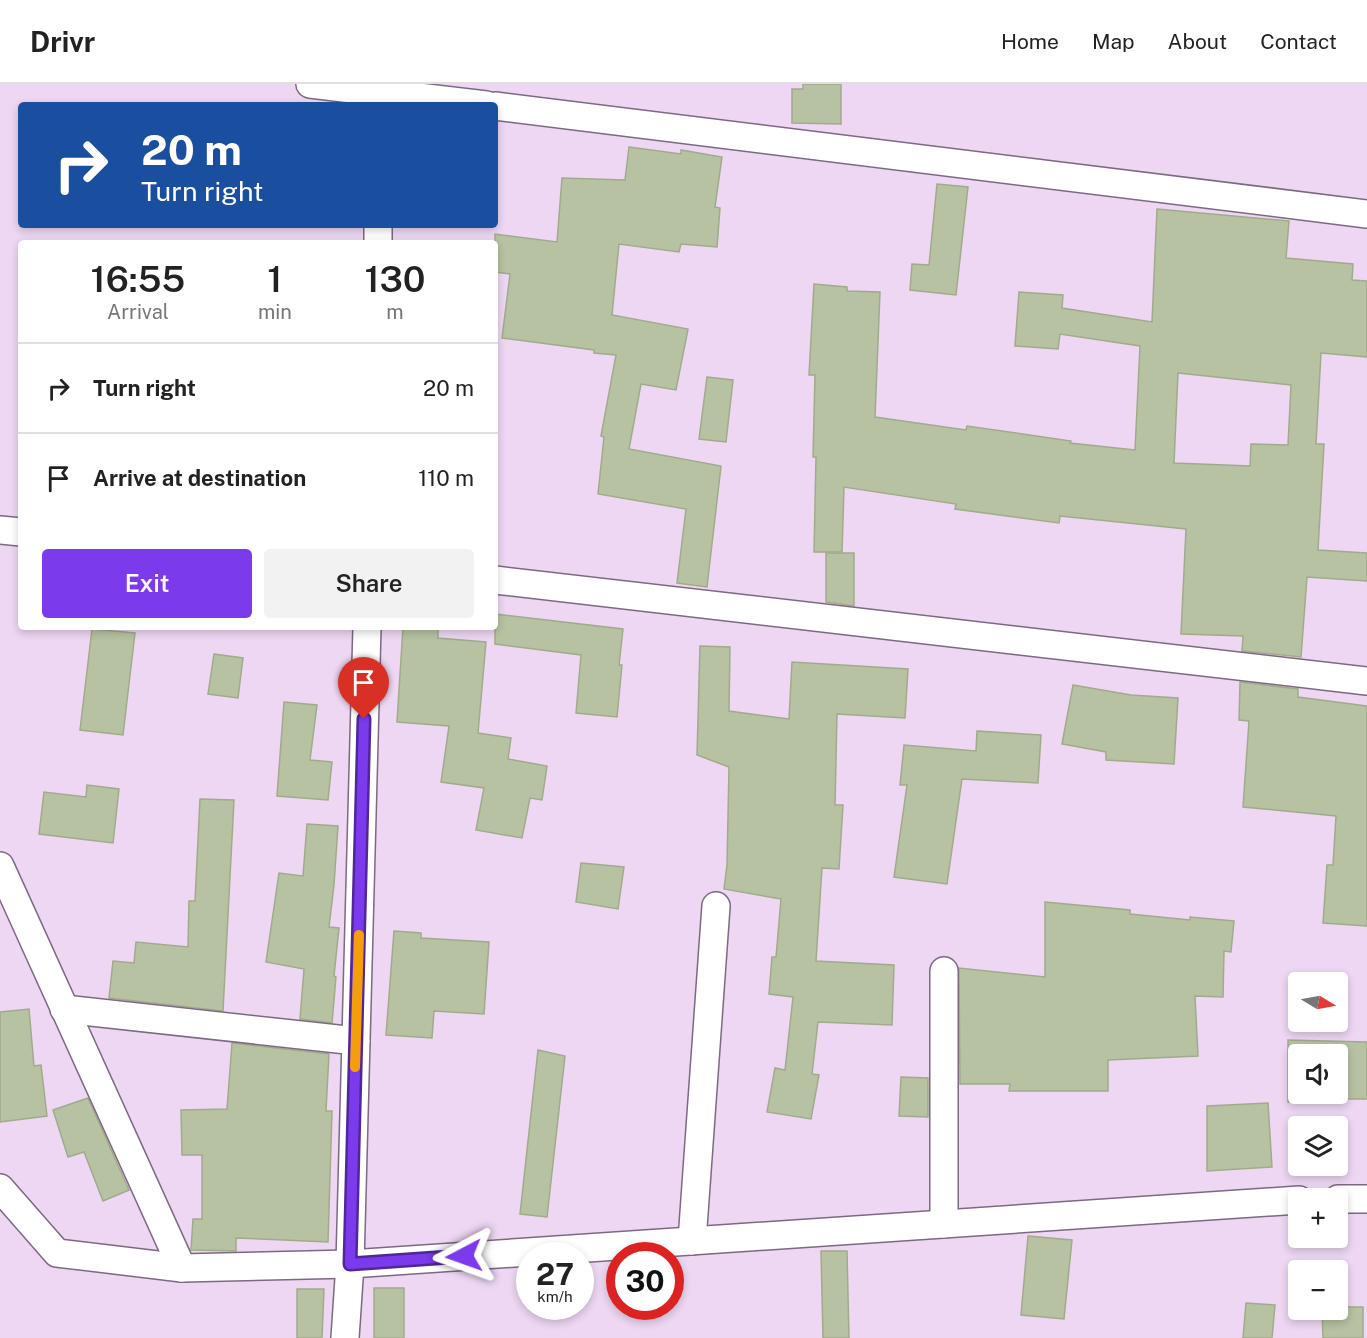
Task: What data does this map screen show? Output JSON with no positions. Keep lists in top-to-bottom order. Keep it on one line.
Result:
{"north":"right","page":{"header":"Drivr","nav":["Home","Map","About","Contact"],"turn":["20 m","Turn right"],"eta":["16:55","Arrival","1","min","130","m"],"list":[{"name":"Turn right","value":"20 m"},{"name":"Arrive at destination","value":"110 m"}],"buttons":["Exit","Share"],"map_buttons":["+","−"],"speed":"27 km/h","limit":"30"}}
